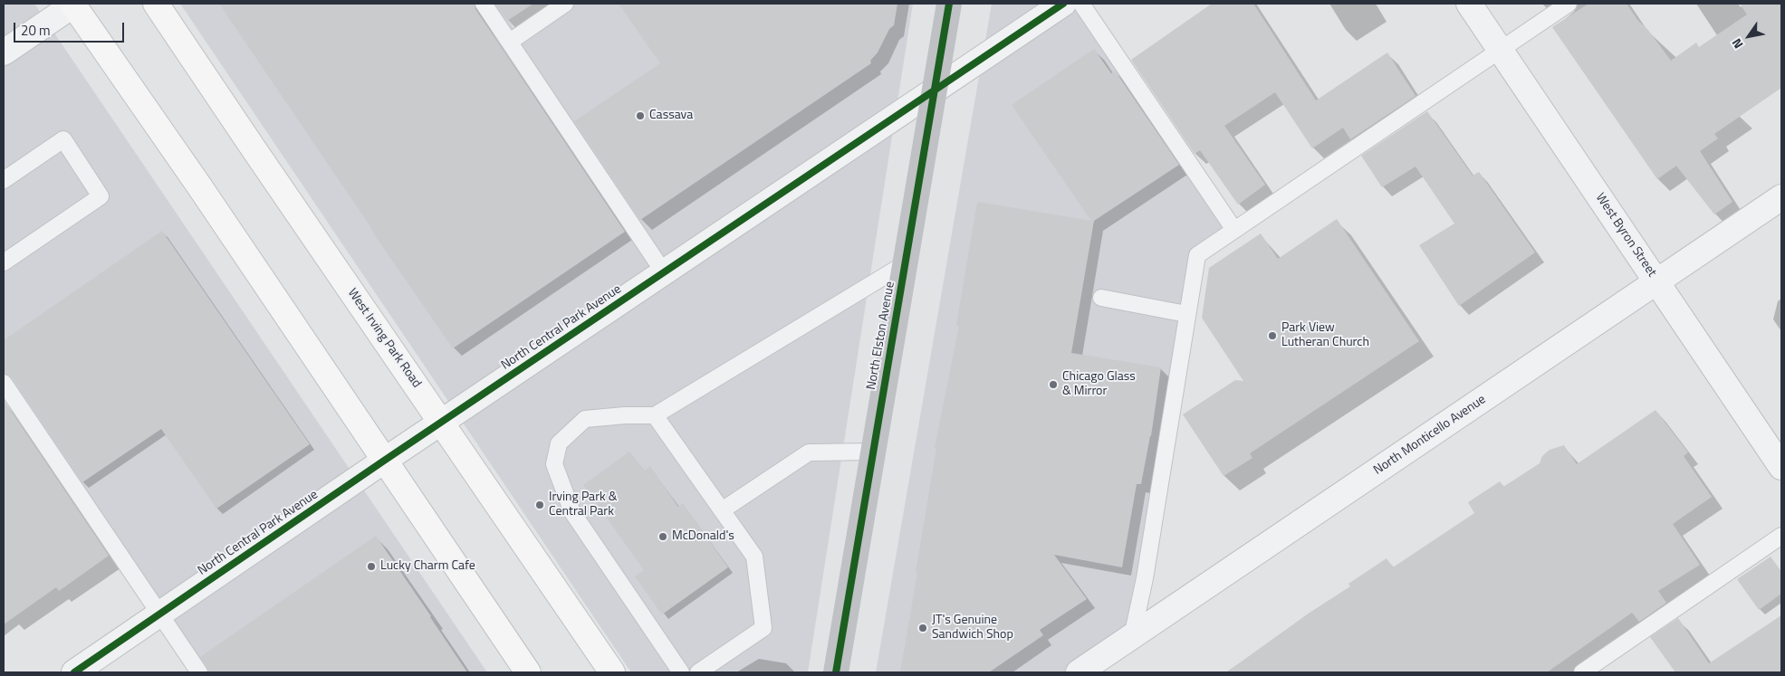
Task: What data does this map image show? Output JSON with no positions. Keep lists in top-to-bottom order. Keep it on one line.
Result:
{"streets":{"main road":["North Elston Avenue","West Irving Park Road"],"street":["West Byron Street","North Central Park Avenue","North Monticello Avenue"]},"crossings":[["West Byron Street","North Monticello Avenue"],["North Central Park Avenue","North Elston Avenue"],["North Central Park Avenue","West Irving Park Road"]],"places":["Cassava","Park View Lutheran Church","Chicago Glass & Mirror","Irving Park & Central Park","McDonald's","Lucky Charm Cafe","JT's Genuine Sandwich Shop"],"scale_bar":"20 m","north":"bottom left"}
